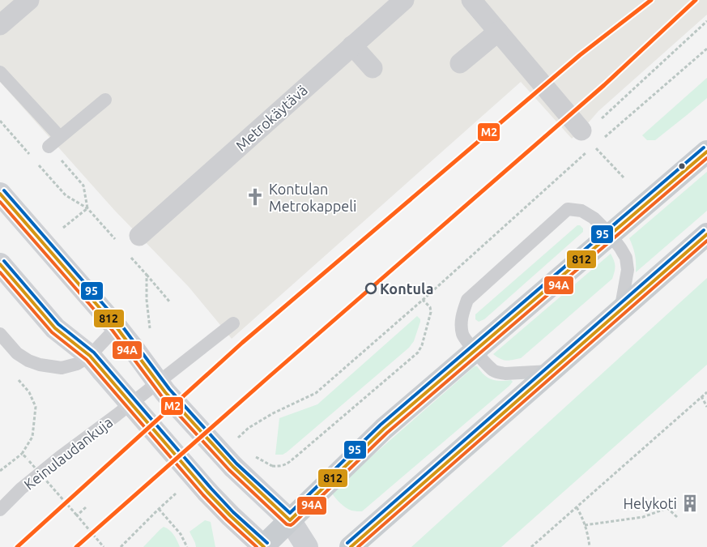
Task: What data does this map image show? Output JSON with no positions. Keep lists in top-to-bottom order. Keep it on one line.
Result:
{"streets":{"street":["Metrokäytävä"],"lane":["Keinulaudankuja"]},"places":{"church":["Kontulan Metrokappeli"],"other":["Kontula"],"building":["Helykoti"]},"lines":["transit line M2","transit line 95","transit line 812","transit line 94A"]}
